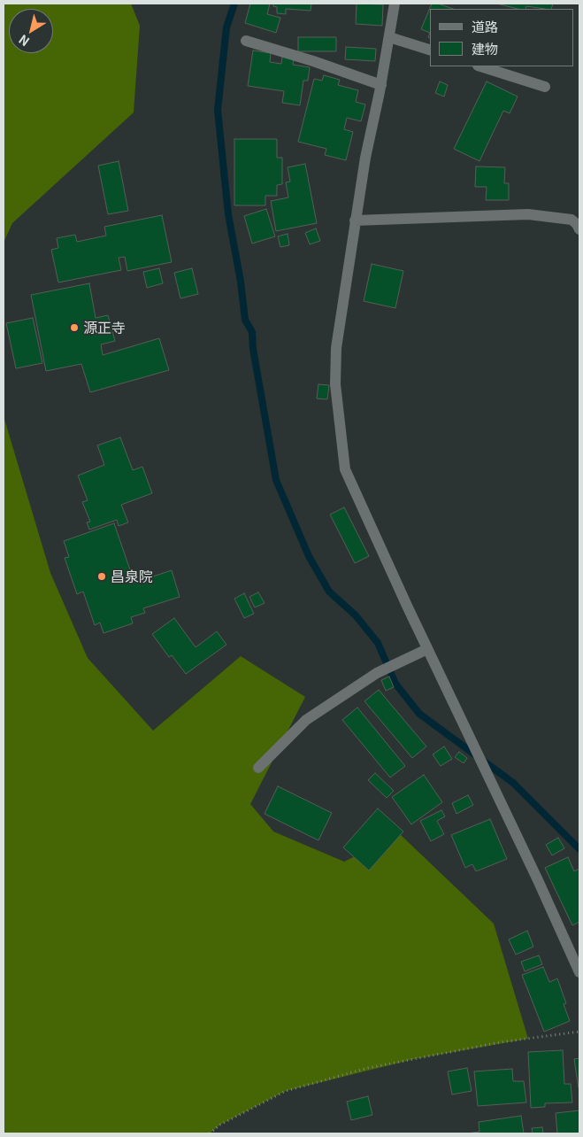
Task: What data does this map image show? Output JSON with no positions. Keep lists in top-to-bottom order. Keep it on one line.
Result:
{"places":["源正寺","昌泉院"],"legend":["道路","建物"],"north":"bottom left"}
